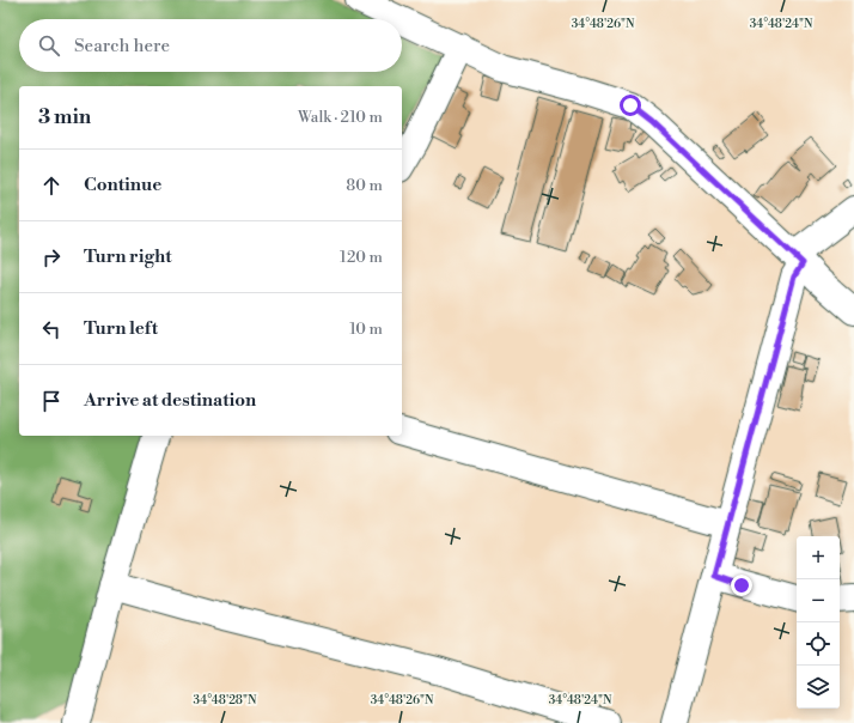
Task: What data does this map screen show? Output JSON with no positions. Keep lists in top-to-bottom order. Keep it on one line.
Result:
{"page":{"search":"Search here","heading":["3 min","Walk · 210 m"],"list":[["Continue","80 m"],["Turn right","120 m"],["Turn left","10 m"],"Arrive at destination"],"map_buttons":["+","−"]},"coordinates":["34°48'26\"N","34°48'24\"N","34°48'28\"N"]}
